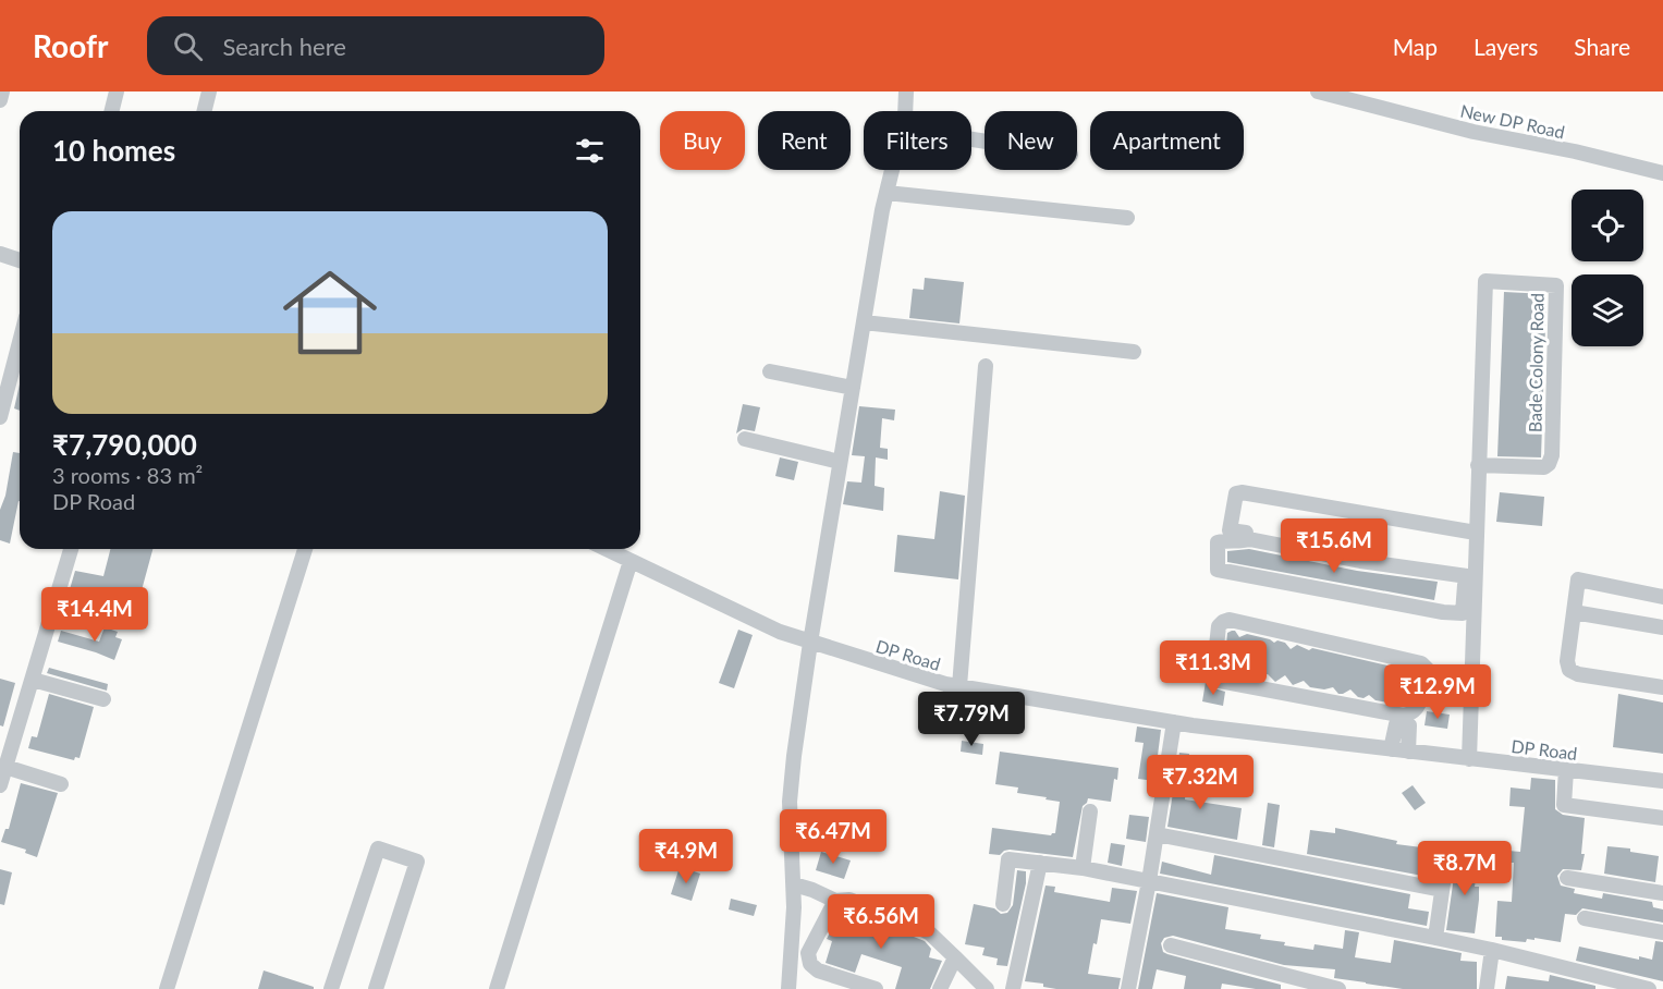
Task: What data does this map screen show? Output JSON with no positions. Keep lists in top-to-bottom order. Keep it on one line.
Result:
{"streets":{"street":["New DP Road","Bade Colony Road","DP Road"]},"crossings":[["Bade Colony Road","DP Road"]],"page":{"header":"Roofr","search":"Search here","nav":["Map","Layers","Share"],"chip":["Buy","Rent","Filters","New","Apartment"],"heading":"10 homes","list":[{"name":"₹7,790,000","note":"3 rooms · 83 m² · DP Road"}],"price":["₹15.6M","₹14.4M","₹11.3M","₹12.9M","₹7.79M","₹7.32M","₹6.47M","₹4.9M","₹8.7M","₹6.56M"]}}
